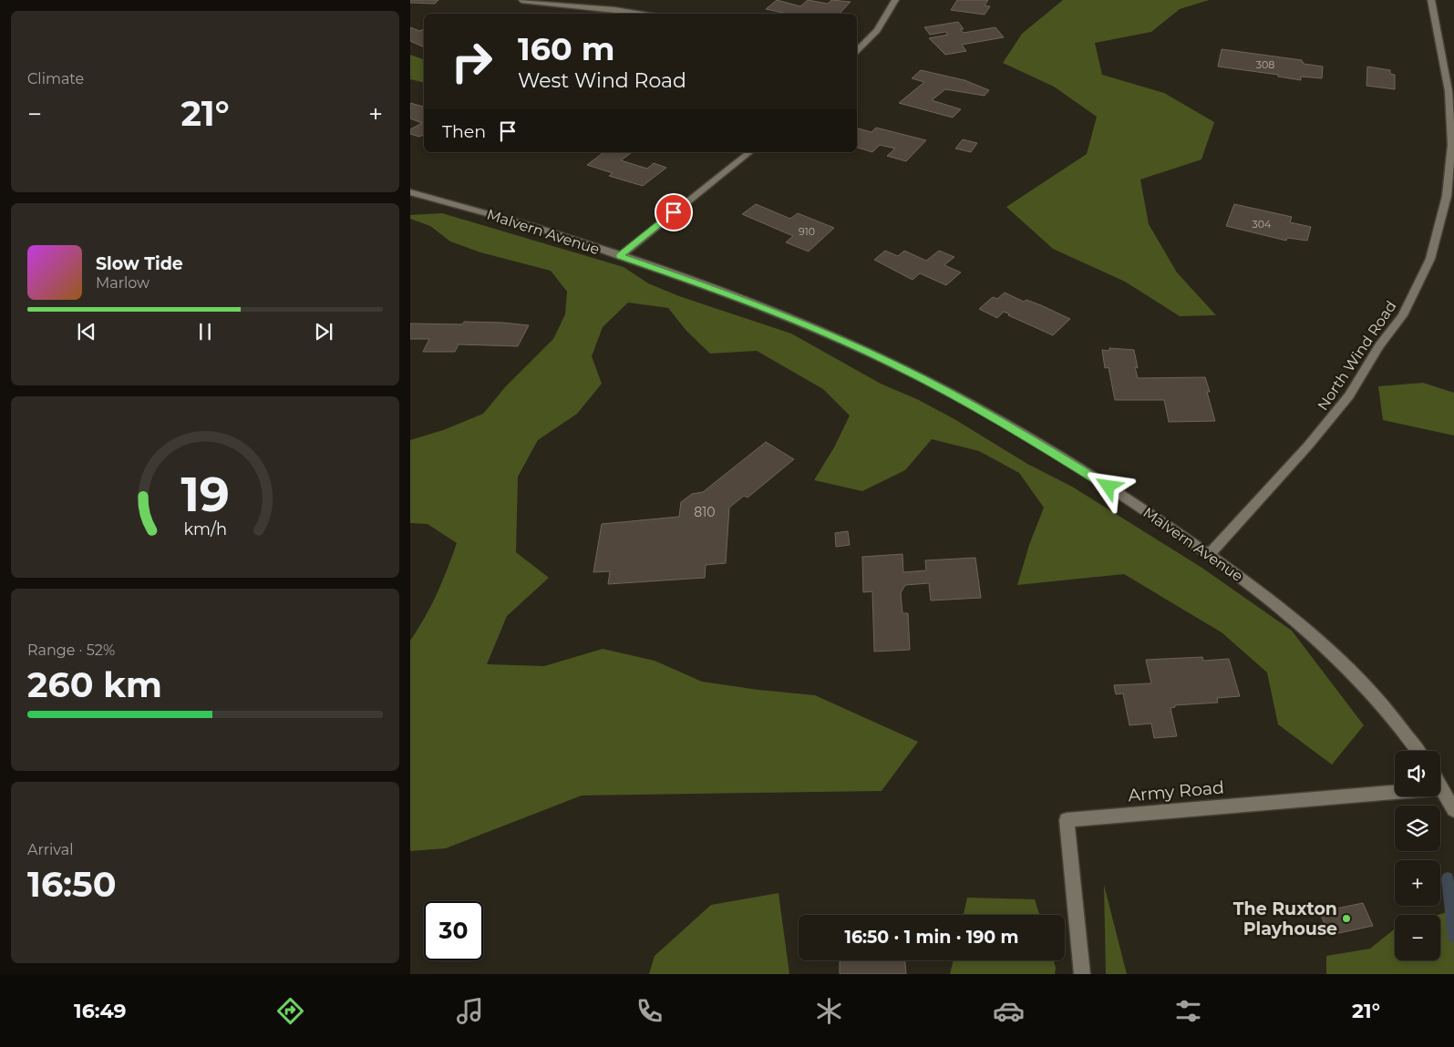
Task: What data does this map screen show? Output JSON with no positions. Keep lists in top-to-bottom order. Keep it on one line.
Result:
{"streets":{"street":["Malvern Avenue","North Wind Road","Army Road"]},"crossings":[["Malvern Avenue","North Wind Road"]],"places":["The Ruxton Playhouse"],"house_numbers":["308","304","910","810"],"page":{"tile":["Climate",["Range · 52%","260 km"],["Arrival","16:50"]],"turn":["160 m","West Wind Road"],"heat":["−","21°","+"],"then":"Then","song":["Slow Tide","Marlow"],"map_buttons":["+","−"],"limit":"30","trip":"16:50 · 1 min · 190 m","tabs":["16:49","21°"],"gauge":["19","km/h"]}}
